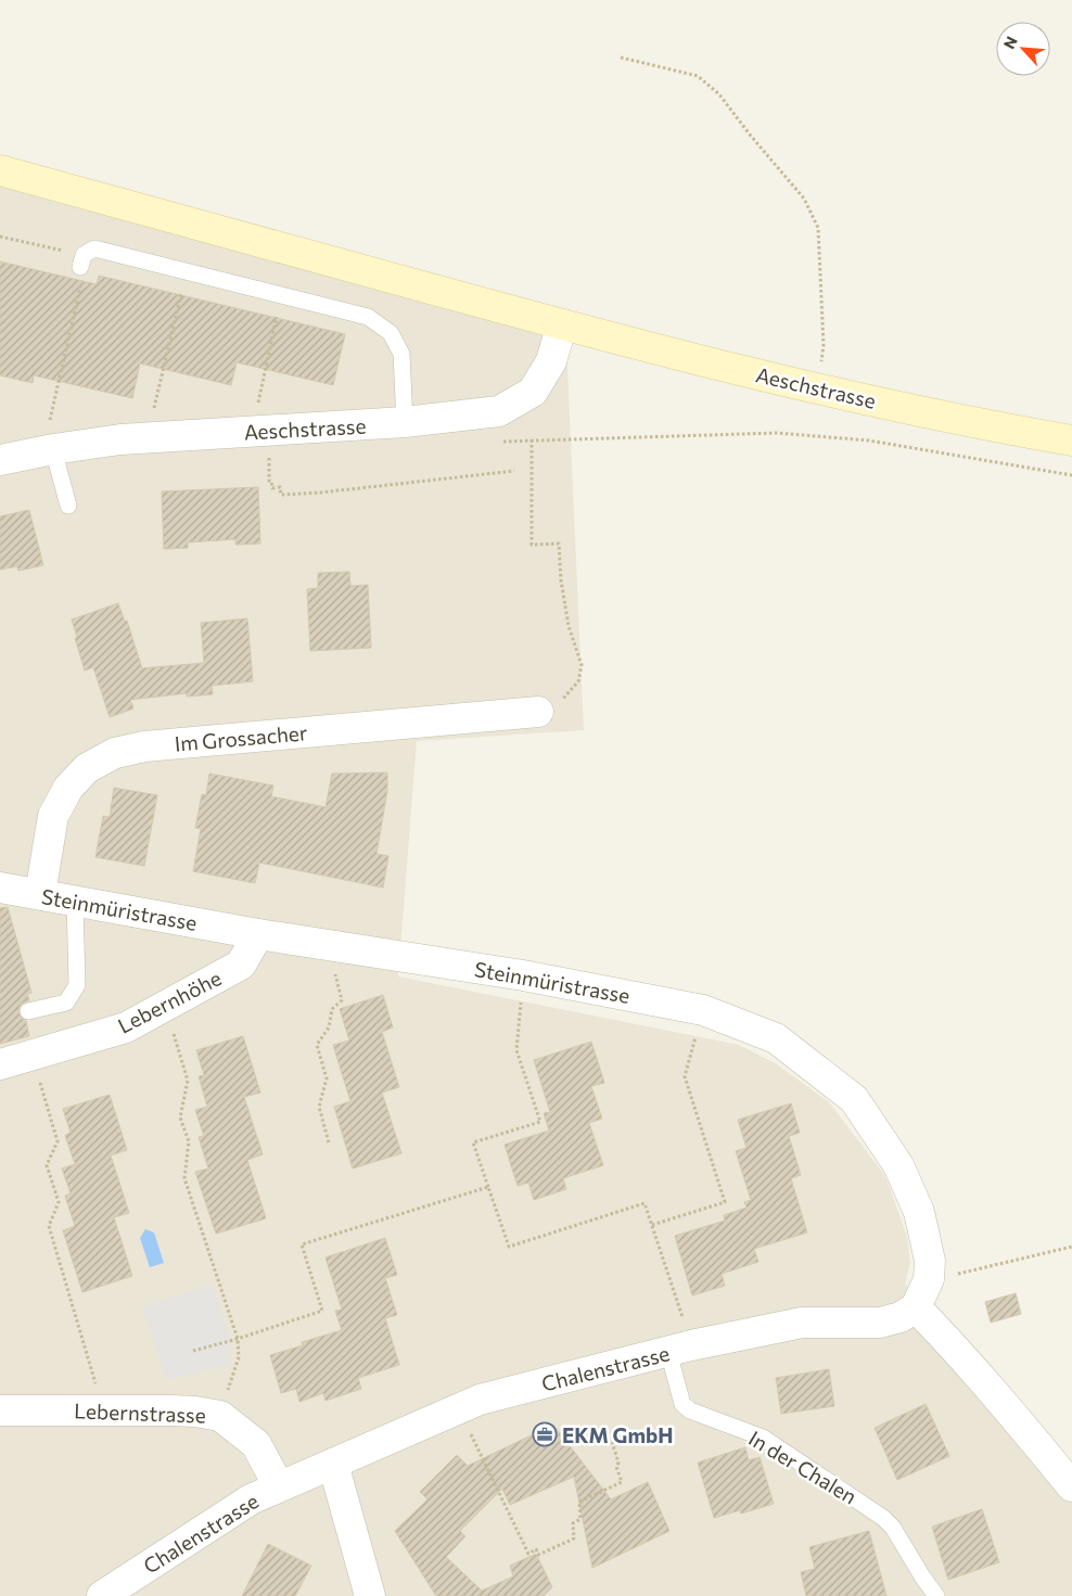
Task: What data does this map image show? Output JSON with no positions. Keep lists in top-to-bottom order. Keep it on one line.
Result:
{"streets":{"main road":["Aeschstrasse"],"street":["Im Grossacher","Steinmüristrasse","Lebernhöhe","Chalenstrasse","Lebernstrasse"],"lane":["In der Chalen"]},"crossings":[["Im Grossacher","Steinmüristrasse"],["Steinmüristrasse","Lebernhöhe"],["Steinmüristrasse","Chalenstrasse"],["Chalenstrasse","Lebernstrasse"],["Chalenstrasse","In der Chalen"]],"places":{"office":["EKM GmbH"]},"north":"top left"}
